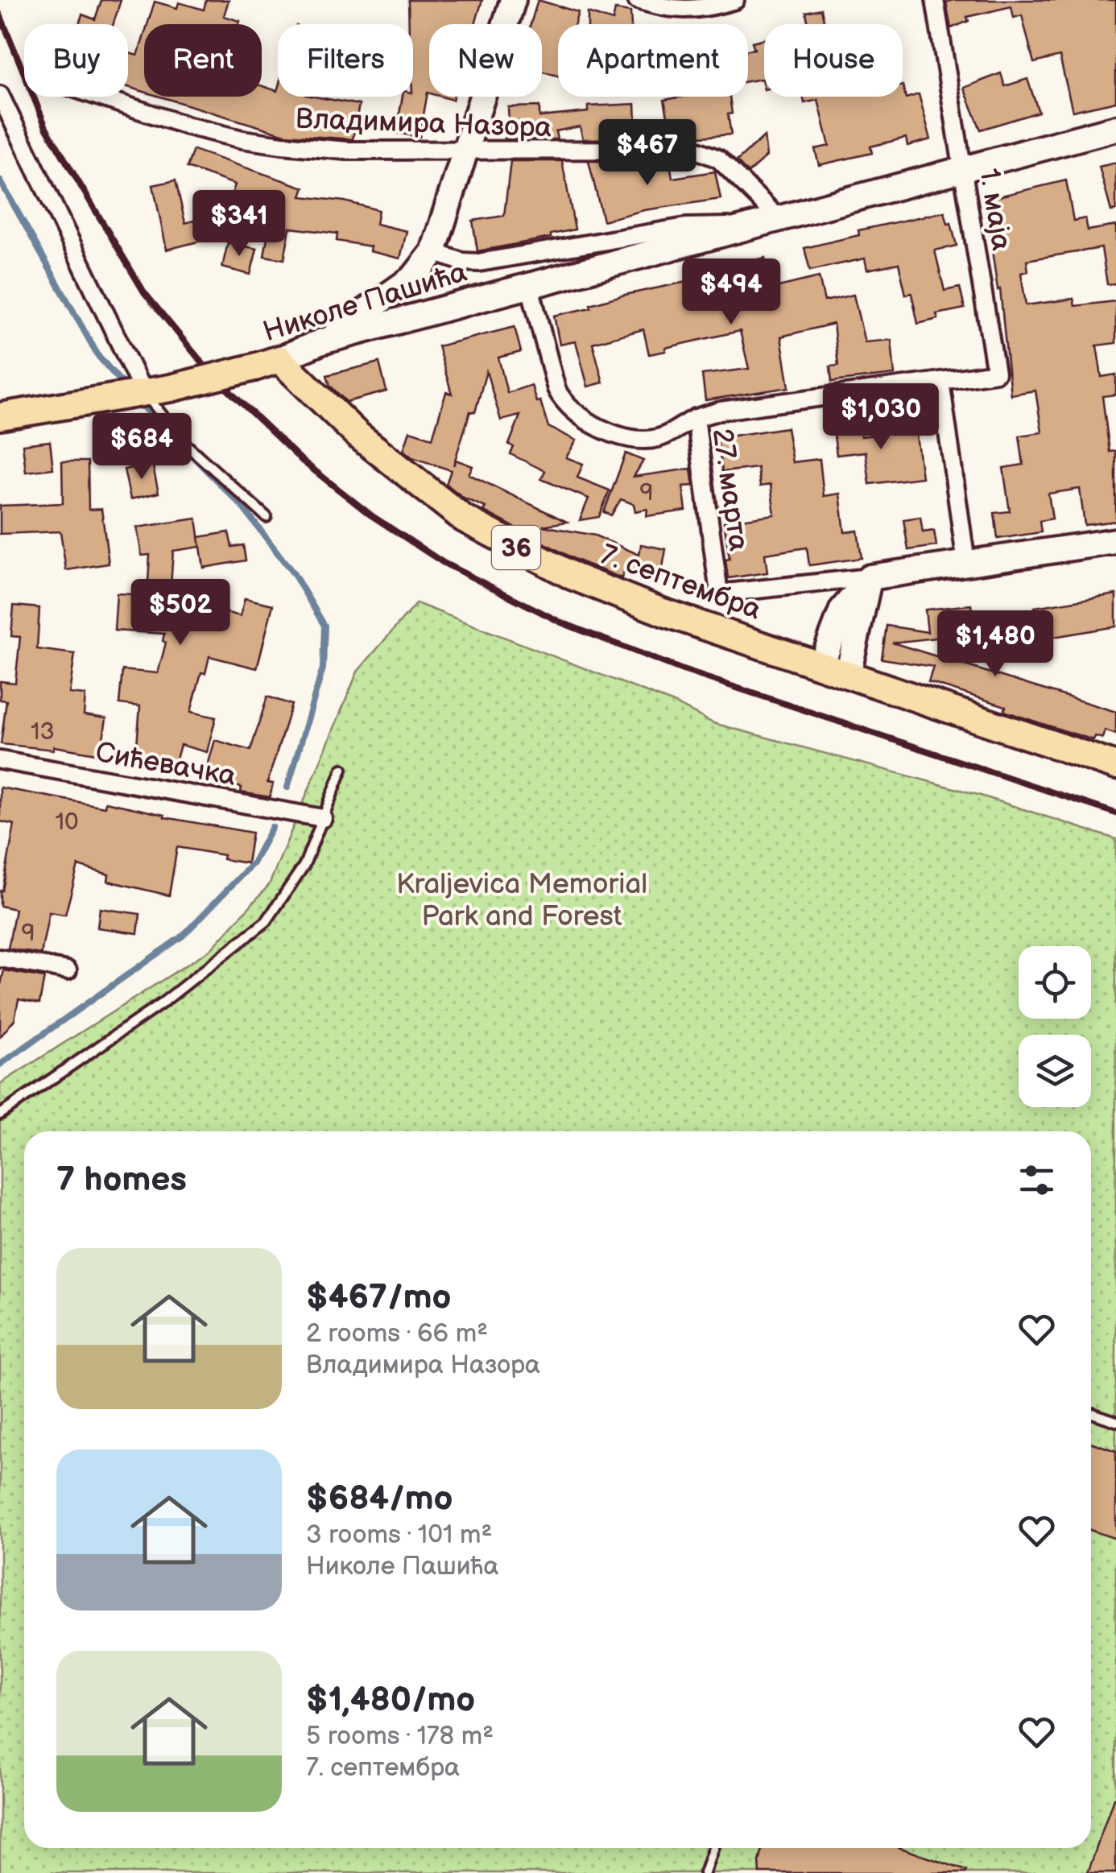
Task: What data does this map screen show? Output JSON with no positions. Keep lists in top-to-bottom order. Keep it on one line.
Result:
{"streets":{"main road":["Николе Пашића","36","7. септембра"],"street":["Владимира Назора","1. маја","27. марта","Сићевачка"]},"crossings":[["Владимира Назора","Николе Пашића"],["1. маја","Николе Пашића"],["Николе Пашића","27. марта"],["Николе Пашића","7. септембра"]],"parks":["Kraljevica Memorial Park and Forest"],"house_numbers":["9","13","10","9"],"page":{"chip":["Buy","Rent","Filters","New","Apartment","House"],"price":["$467","$341","$494","$1,030","$684","$502","$1,480"],"heading":"7 homes","list":[{"name":"$467/mo","note":"2 rooms · 66 m² · Владимира Назора"},{"name":"$684/mo","note":"3 rooms · 101 m² · Николе Пашића"},{"name":"$1,480/mo","note":"5 rooms · 178 m² · 7. септембра"}]}}
